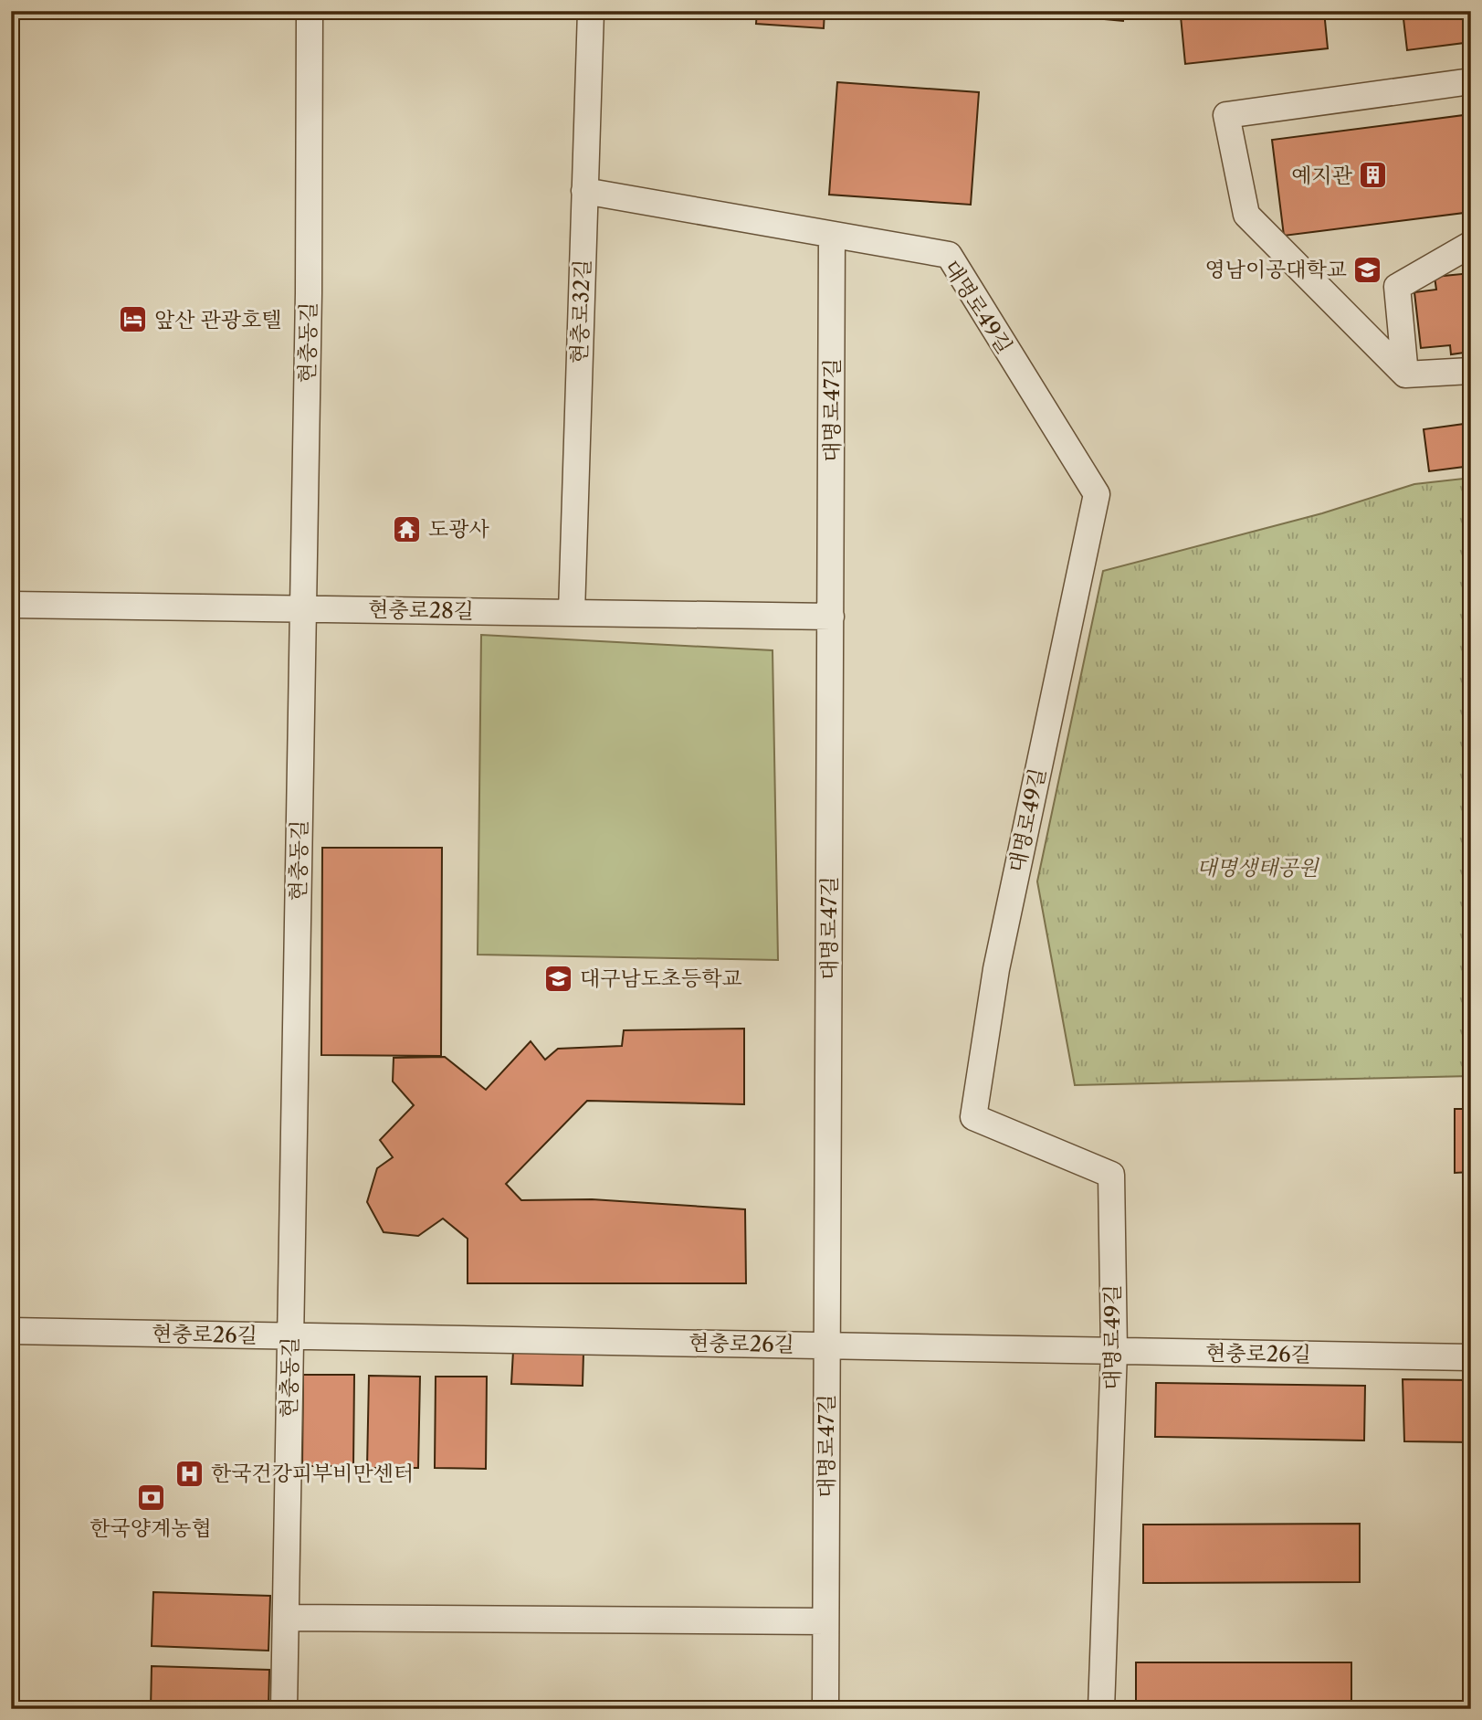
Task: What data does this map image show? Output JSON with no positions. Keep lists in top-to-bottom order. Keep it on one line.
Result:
{"streets":{"street":["대명로49길","현충로32길","현충동길","대명로47길","현충로28길","현충로26길"]},"crossings":[["대명로49길","현충로32길"],["대명로49길","대명로47길"],["대명로49길","현충로26길"],["현충로32길","현충로28길"],["현충동길","현충로28길"],["현충동길","현충로26길"],["대명로47길","현충로28길"],["대명로47길","현충로26길"]],"parks":["대명생태공원"],"places":{"building":["예지관"],"school or university":["영남이공대학교","대구남도초등학교"],"hotel":["앞산 관광호텔"],"temple":["도광사"],"hospital":["한국건강피부비만센터"],"bank":["한국양계농협"]}}
